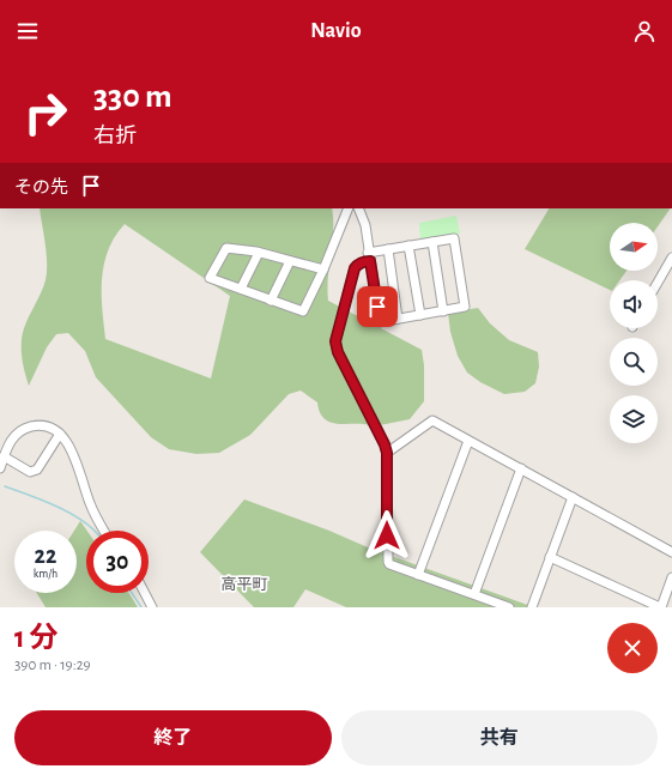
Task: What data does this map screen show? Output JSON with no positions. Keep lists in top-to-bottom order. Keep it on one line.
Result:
{"districts":["高平町"],"north":"right","page":{"header":"Navio","turn":["330 m","右折"],"then":"その先","speed":"22 km/h","limit":"30","heading":["1 分","390 m · 19:29"],"buttons":["終了","共有"]}}
